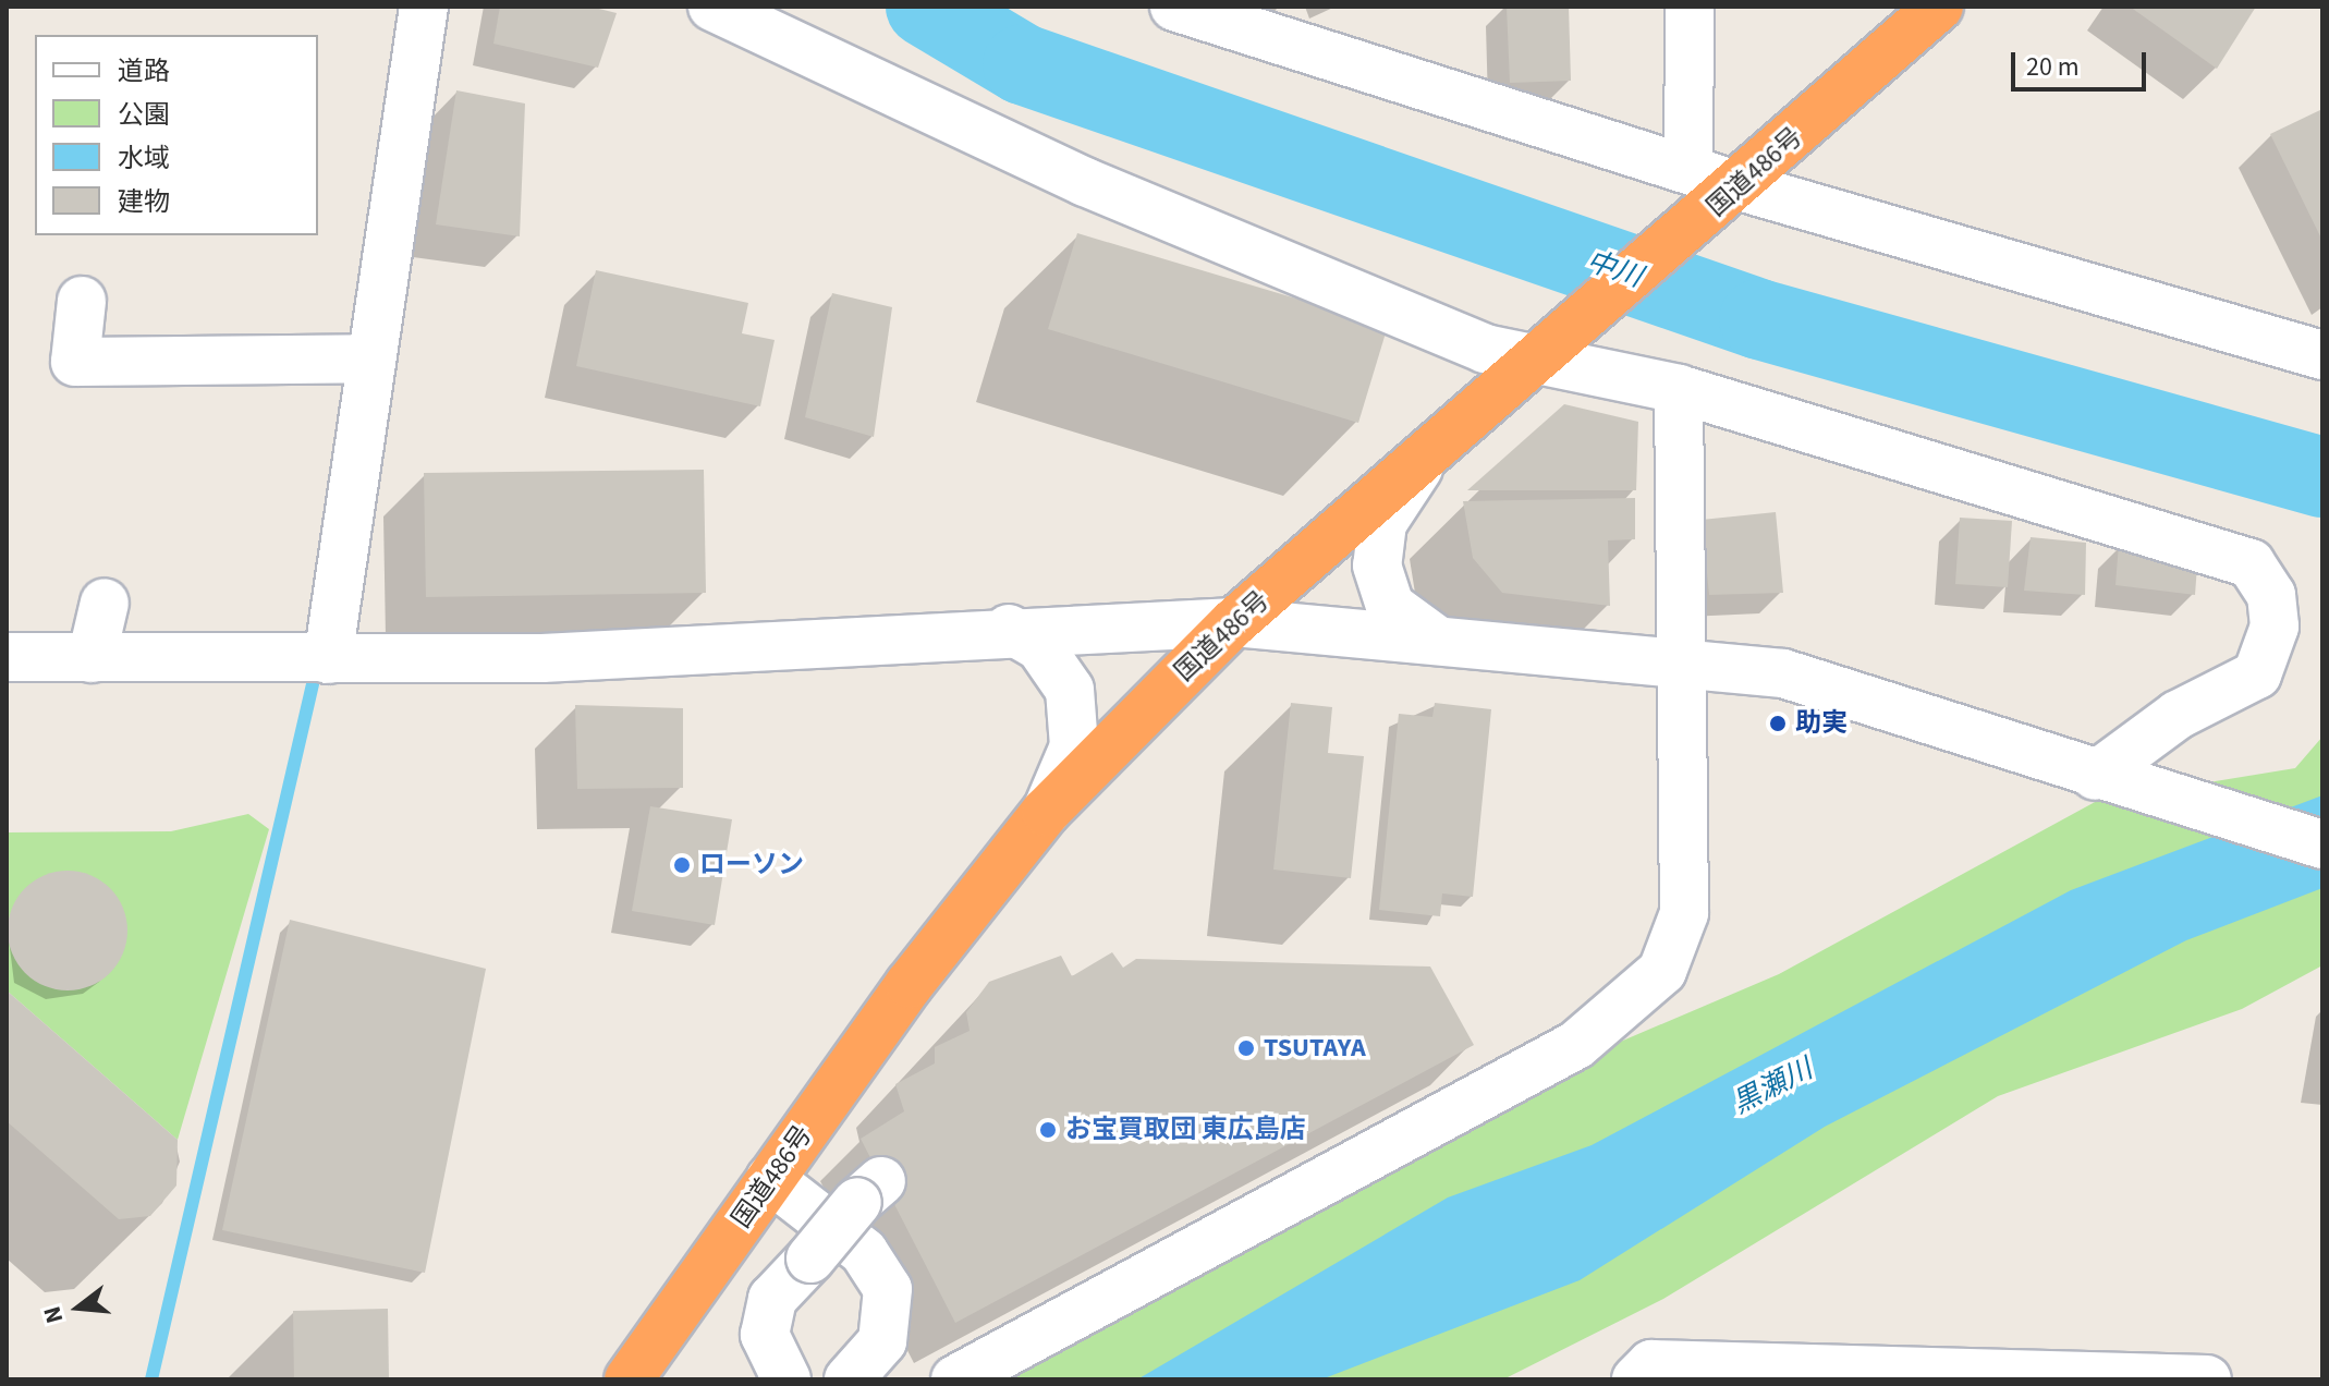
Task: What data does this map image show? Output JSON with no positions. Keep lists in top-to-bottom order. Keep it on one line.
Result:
{"streets":{"highway":["国道486号"]},"water":["中川","黒瀬川"],"places":["助実","ローソン","TSUTAYA","お宝買取団 東広島店"],"legend":["道路","公園","水域","建物"],"scale_bar":"20 m","north":"left"}
